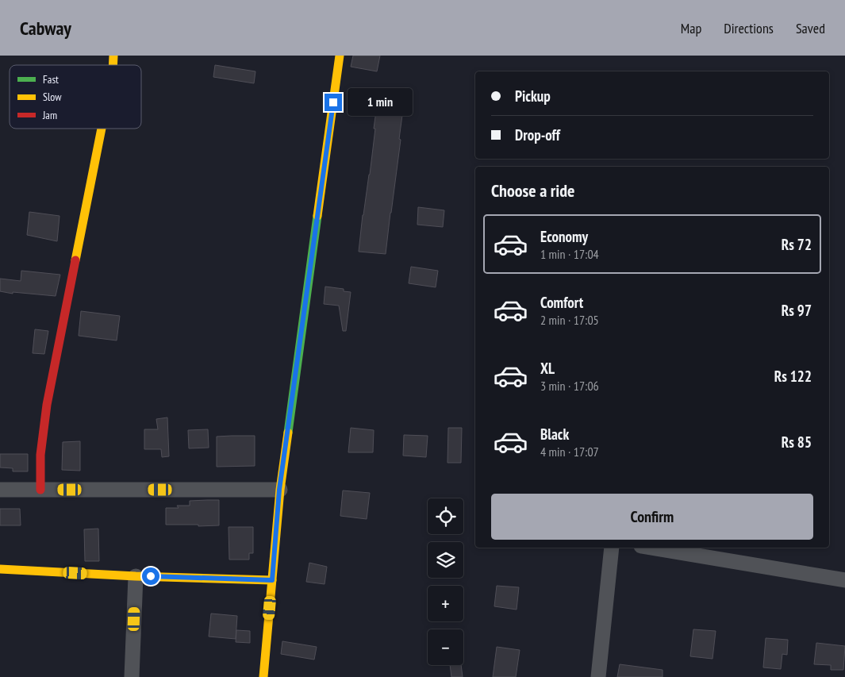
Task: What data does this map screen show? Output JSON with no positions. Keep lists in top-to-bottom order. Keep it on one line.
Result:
{"legend":["Fast","Slow","Jam"],"page":{"header":"Cabway","nav":["Map","Directions","Saved"],"banner":["Pickup","Drop-off"],"bubble":"1 min","heading":"Choose a ride","list":[{"name":"Economy","note":"1 min · 17:04","value":"Rs 72"},{"name":"Comfort","note":"2 min · 17:05","value":"Rs 97"},{"name":"XL","note":"3 min · 17:06","value":"Rs 122"},{"name":"Black","note":"4 min · 17:07","value":"Rs 85"}],"buttons":"Confirm","map_buttons":["+","−"]}}
